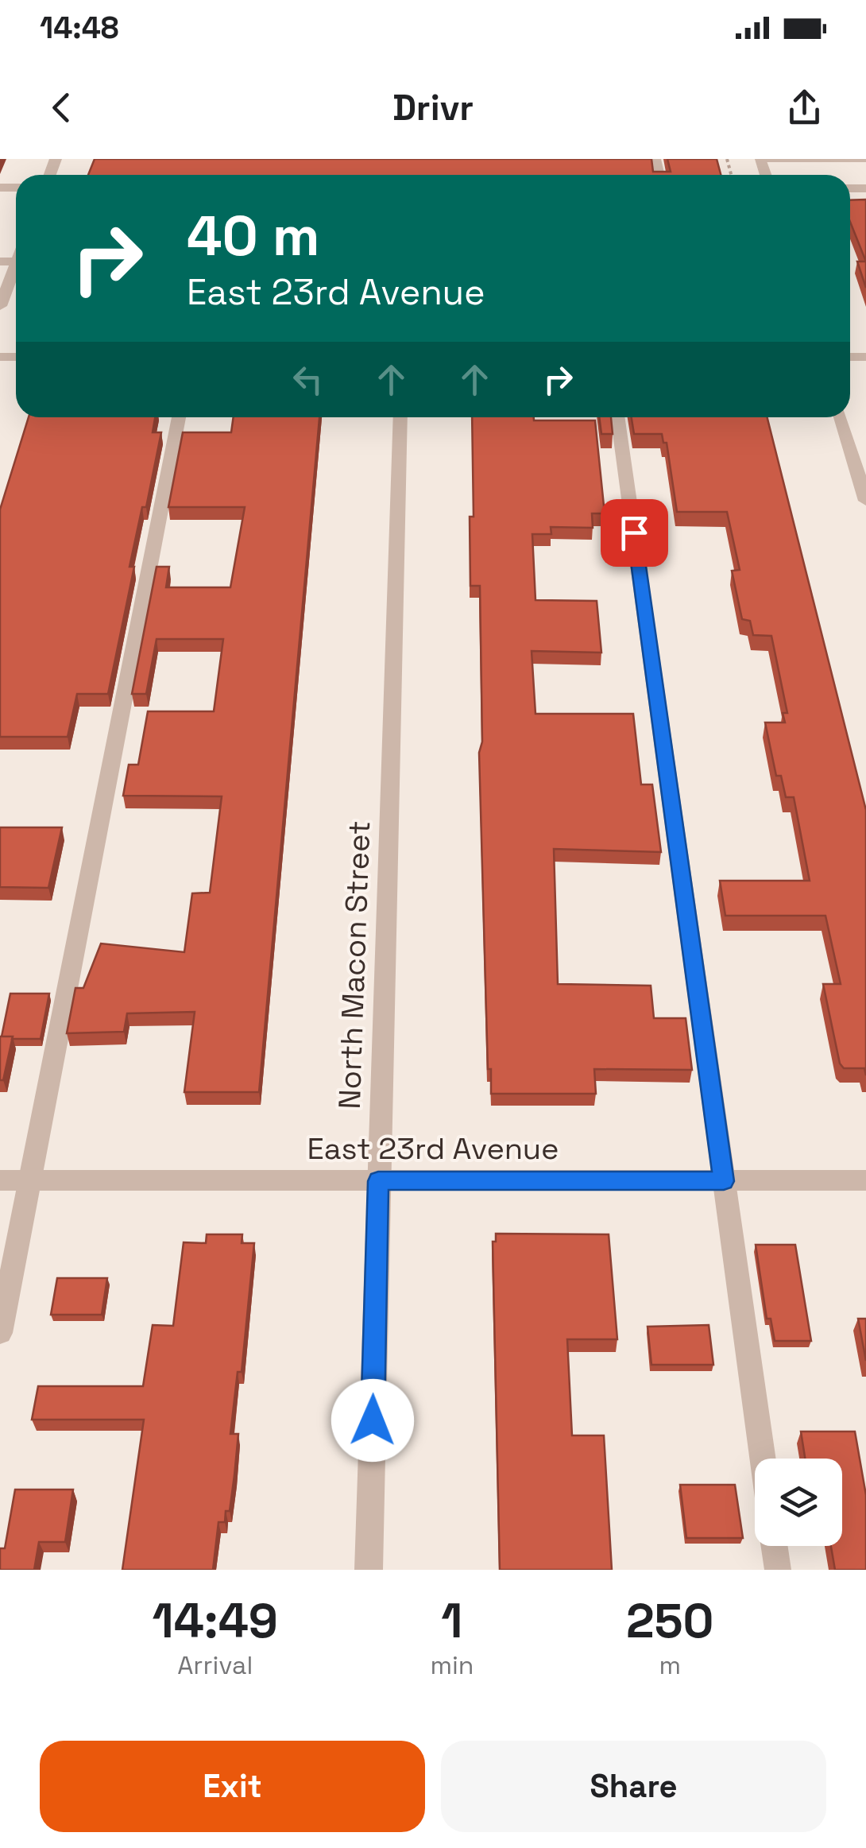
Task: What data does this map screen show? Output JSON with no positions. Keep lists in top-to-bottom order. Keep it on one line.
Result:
{"streets":{"street":["North Macon Street","East 23rd Avenue"]},"crossings":[["North Macon Street","East 23rd Avenue"]],"page":{"status":"14:48","header":"Drivr","turn":["40 m","East 23rd Avenue"],"eta":["14:49","Arrival","1","min","250","m"],"buttons":["Exit","Share"]}}
